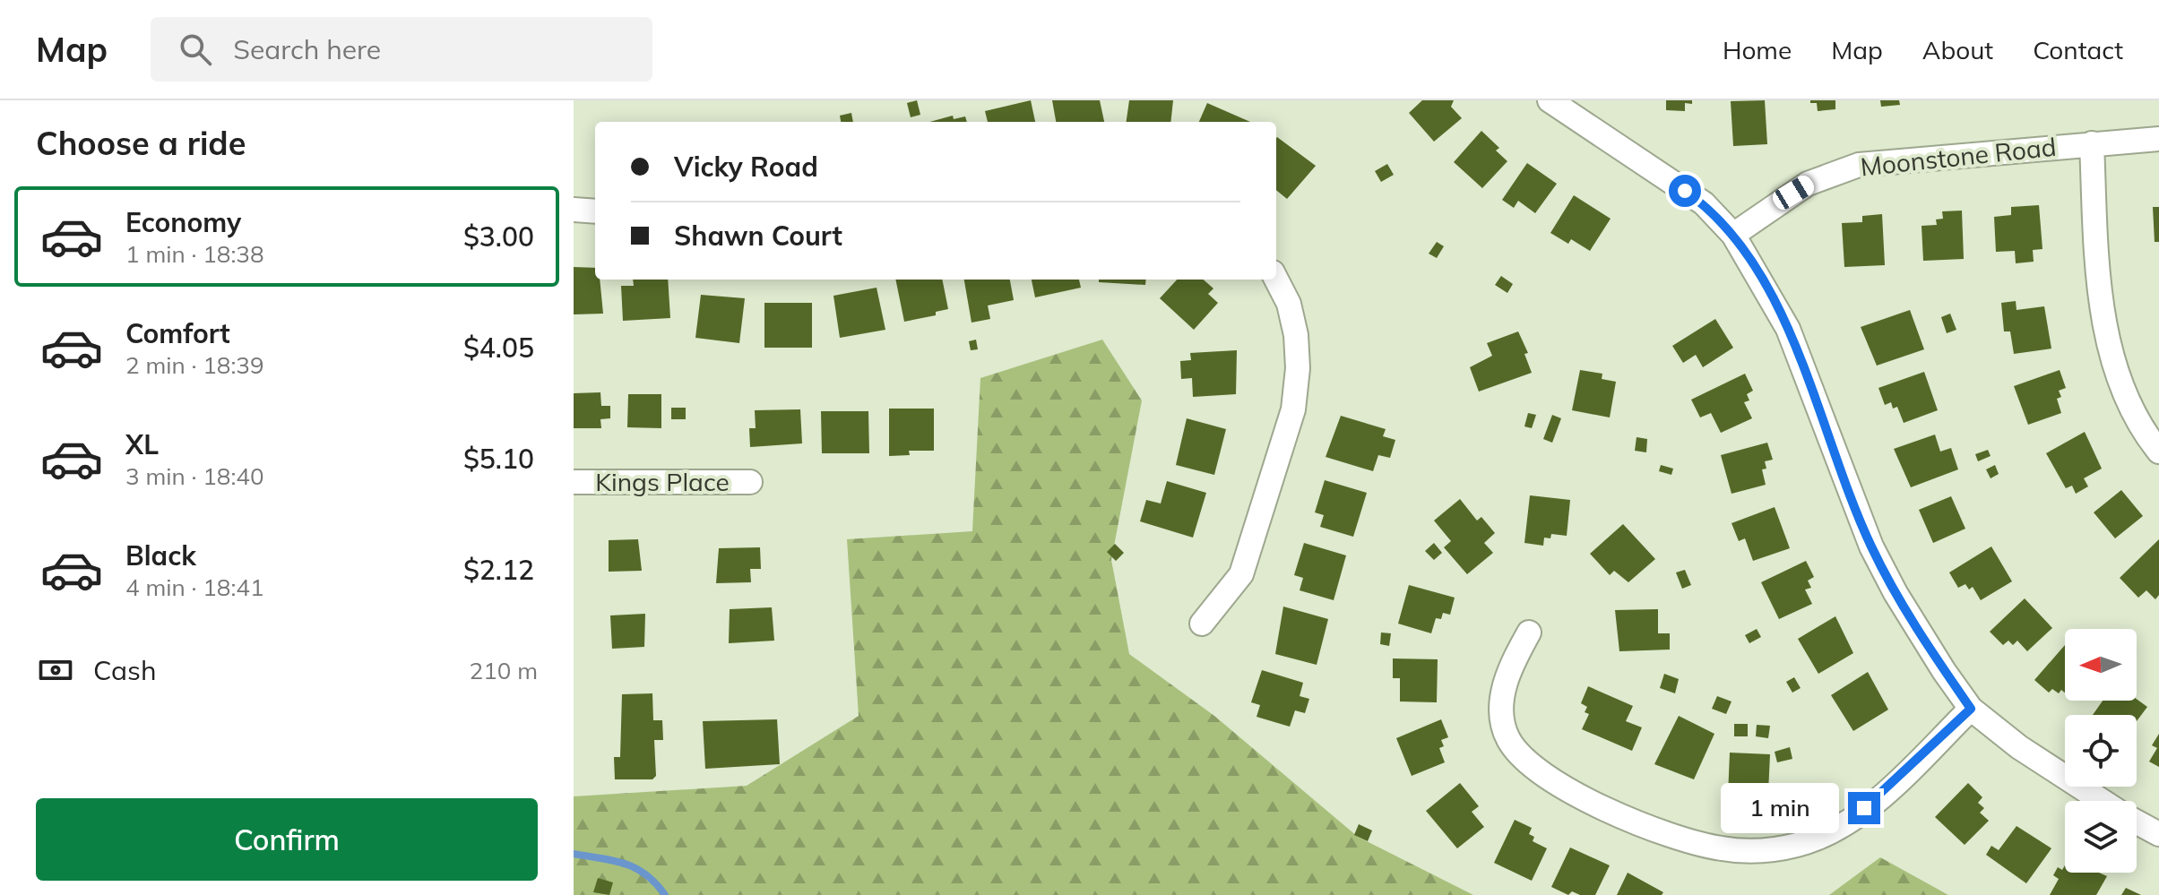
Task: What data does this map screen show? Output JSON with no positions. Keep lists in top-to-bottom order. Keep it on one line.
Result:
{"streets":{"street":["Moonstone Road","Kings Place"]},"north":"left","page":{"header":"Map","search":"Search here","nav":["Home","Map","About","Contact"],"heading":"Choose a ride","banner":["Vicky Road","Shawn Court"],"list":[{"name":"Economy","note":"1 min · 18:38","value":"$3.00"},{"name":"Comfort","note":"2 min · 18:39","value":"$4.05"},{"name":"XL","note":"3 min · 18:40","value":"$5.10"},{"name":"Black","note":"4 min · 18:41","value":"$2.12"}],"pay":["Cash","210 m"],"bubble":"1 min","buttons":"Confirm"}}
